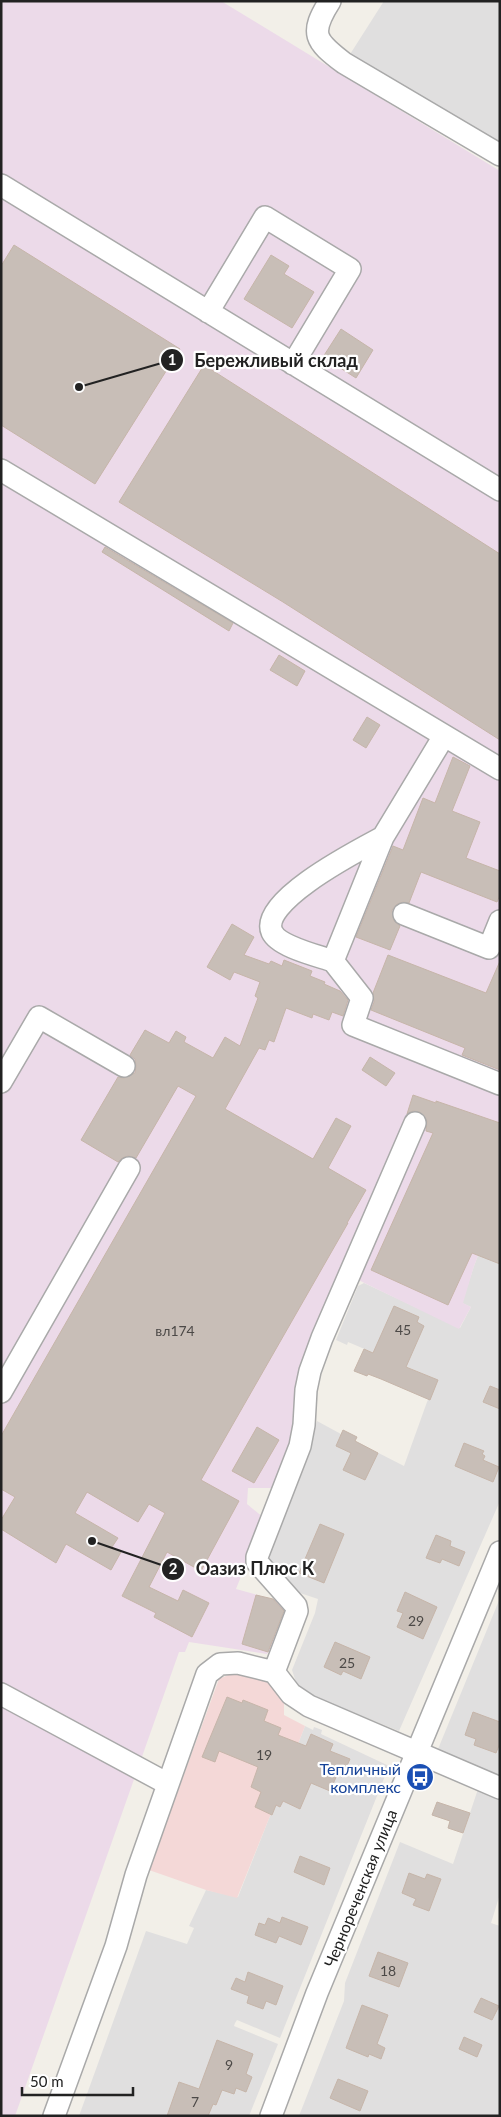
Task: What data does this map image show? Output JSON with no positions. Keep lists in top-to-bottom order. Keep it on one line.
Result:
{"streets":{"street":["Чернореченская улица"]},"places":{"other":["Бережливый склад","Оазиз Плюс К"],"bus stop":["Тепличный комплекс"]},"house_numbers":["45","вл174","29","25","19","18","9","7"],"scale_bar":"50 m"}
